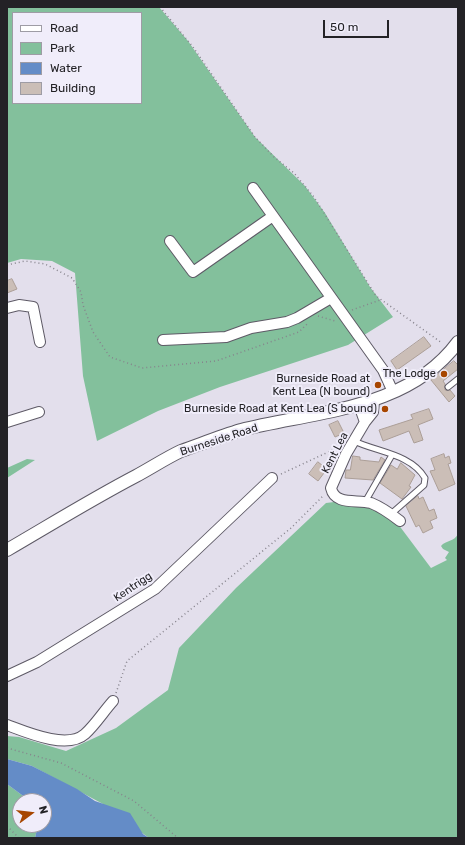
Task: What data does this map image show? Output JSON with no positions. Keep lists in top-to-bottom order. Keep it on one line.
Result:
{"streets":{"street":["Burneside Road","Kent Lea","Kentrigg"]},"crossings":[["Burneside Road","Kent Lea"]],"places":["The Lodge","Burneside Road at Kent Lea (N bound)","Burneside Road at Kent Lea (S bound)"],"legend":["Road","Park","Water","Building"],"scale_bar":"50 m","north":"right"}
